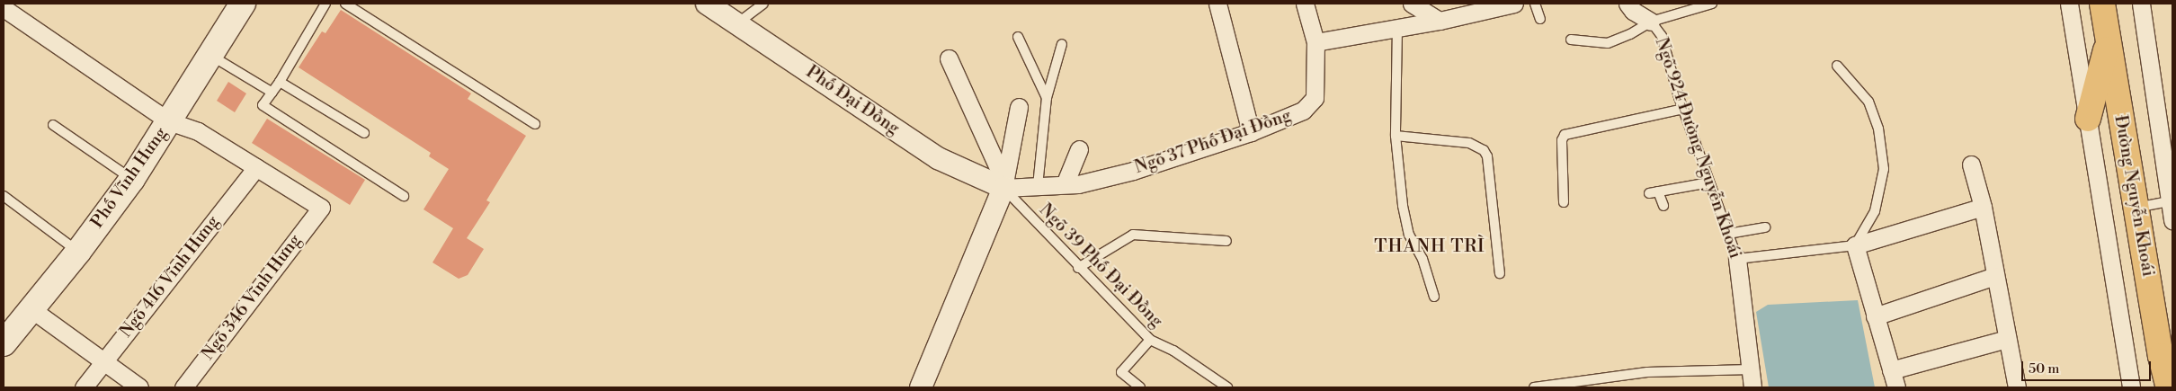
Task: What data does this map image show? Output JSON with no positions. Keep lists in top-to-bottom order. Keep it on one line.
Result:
{"streets":{"main road":["Phố Vĩnh Hưng","Đường Nguyễn Khoái"],"street":["Phố Đại Đồng","Ngõ 37 Phố Đại Đồng","Ngõ 924 Đường Nguyễn Khoái","Ngõ 416 Vĩnh Hưng","Ngõ 346 Vĩnh Hưng"],"lane":["Ngõ 39 Phố Đại Đồng"]},"crossings":[["Phố Đại Đồng","Ngõ 37 Phố Đại Đồng"],["Phố Đại Đồng","Ngõ 39 Phố Đại Đồng"],["Ngõ 416 Vĩnh Hưng","Ngõ 346 Vĩnh Hưng"]],"districts":["THANH TRÌ"],"scale_bar":"50 m"}
